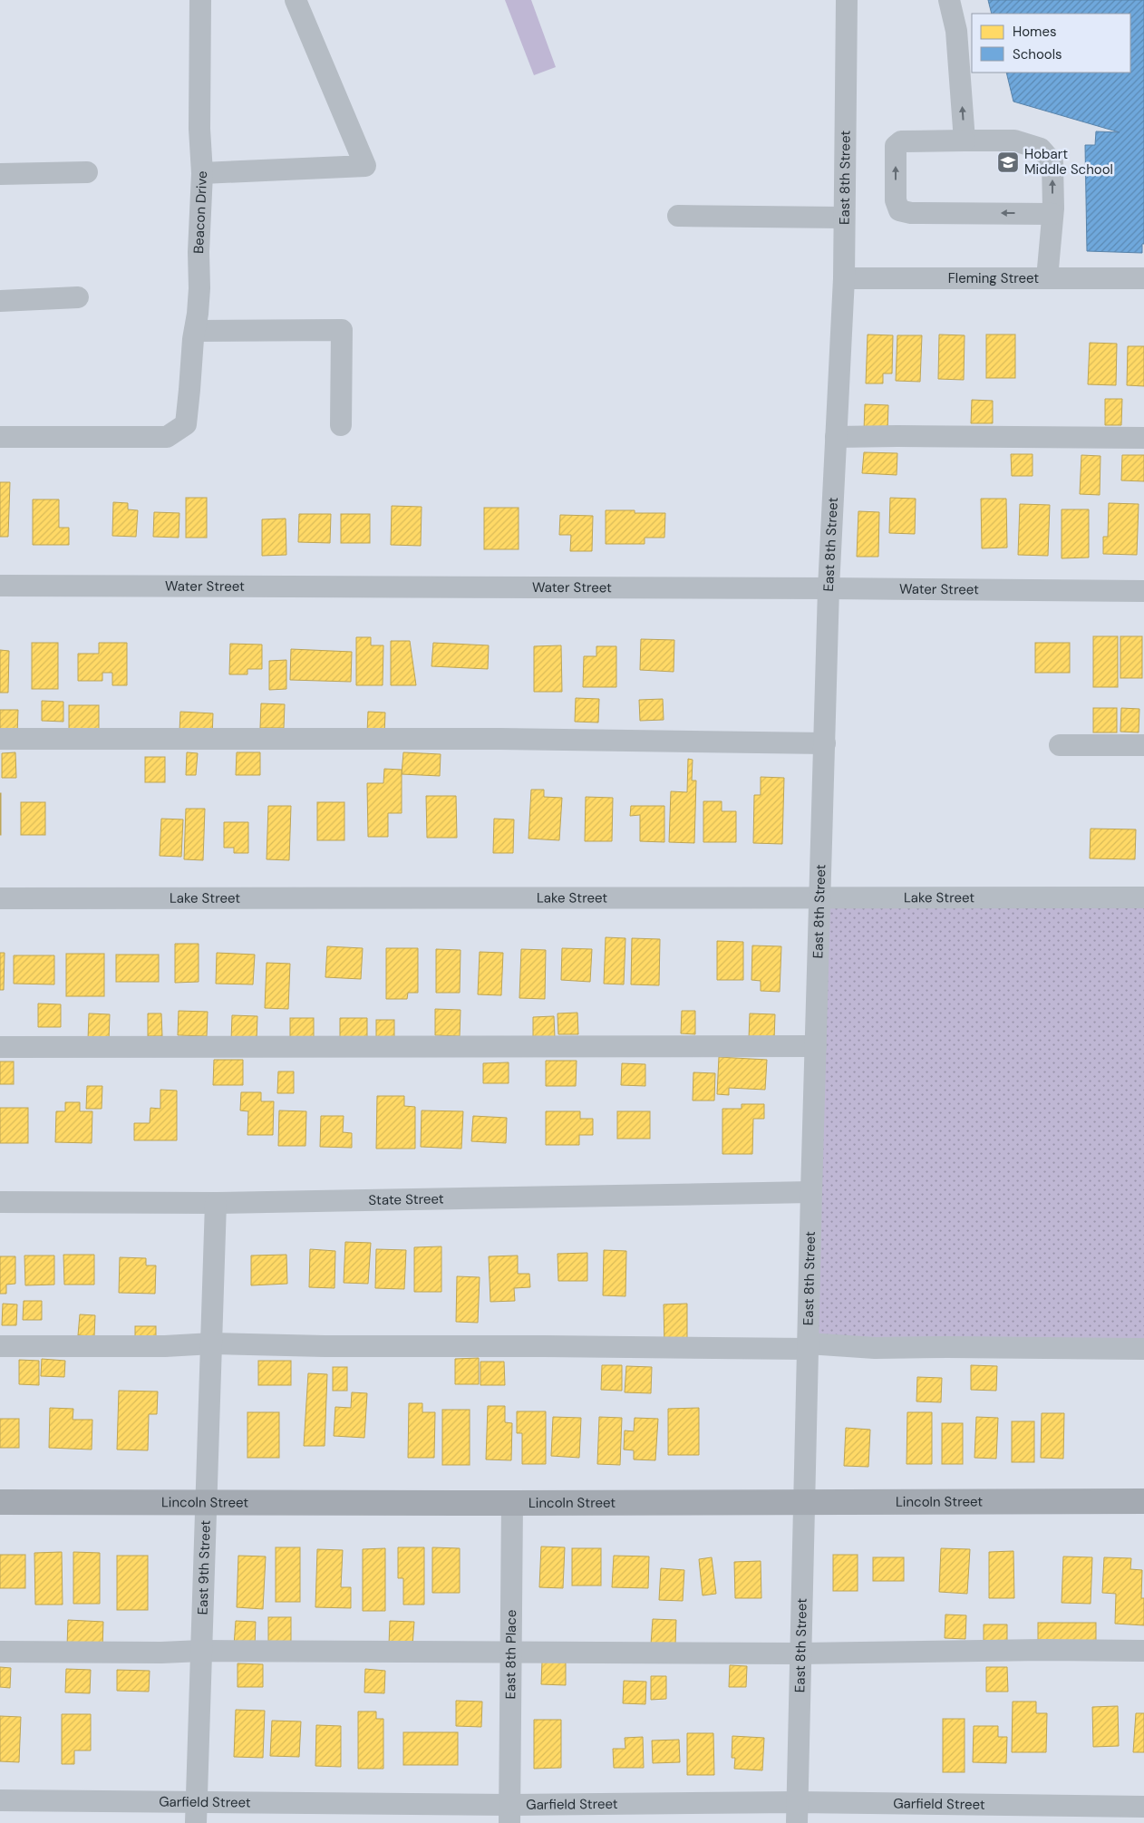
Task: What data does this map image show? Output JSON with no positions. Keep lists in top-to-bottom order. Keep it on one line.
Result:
{"streets":{"main road":["Lincoln Street"],"street":["East 8th Street","Beacon Drive","Fleming Street","Water Street","Lake Street","State Street","East 9th Street","East 8th Place","Garfield Street"]},"crossings":[["East 8th Street","Fleming Street"],["East 8th Street","Water Street"],["East 8th Street","Lake Street"],["East 8th Street","State Street"],["East 8th Street","Lincoln Street"],["East 8th Street","Garfield Street"],["State Street","East 9th Street"],["Lincoln Street","East 9th Street"],["Lincoln Street","East 8th Place"],["East 9th Street","Garfield Street"],["East 8th Place","Garfield Street"]],"places":{"school or university":["Hobart Middle School"]},"legend":["Homes","Schools"]}
